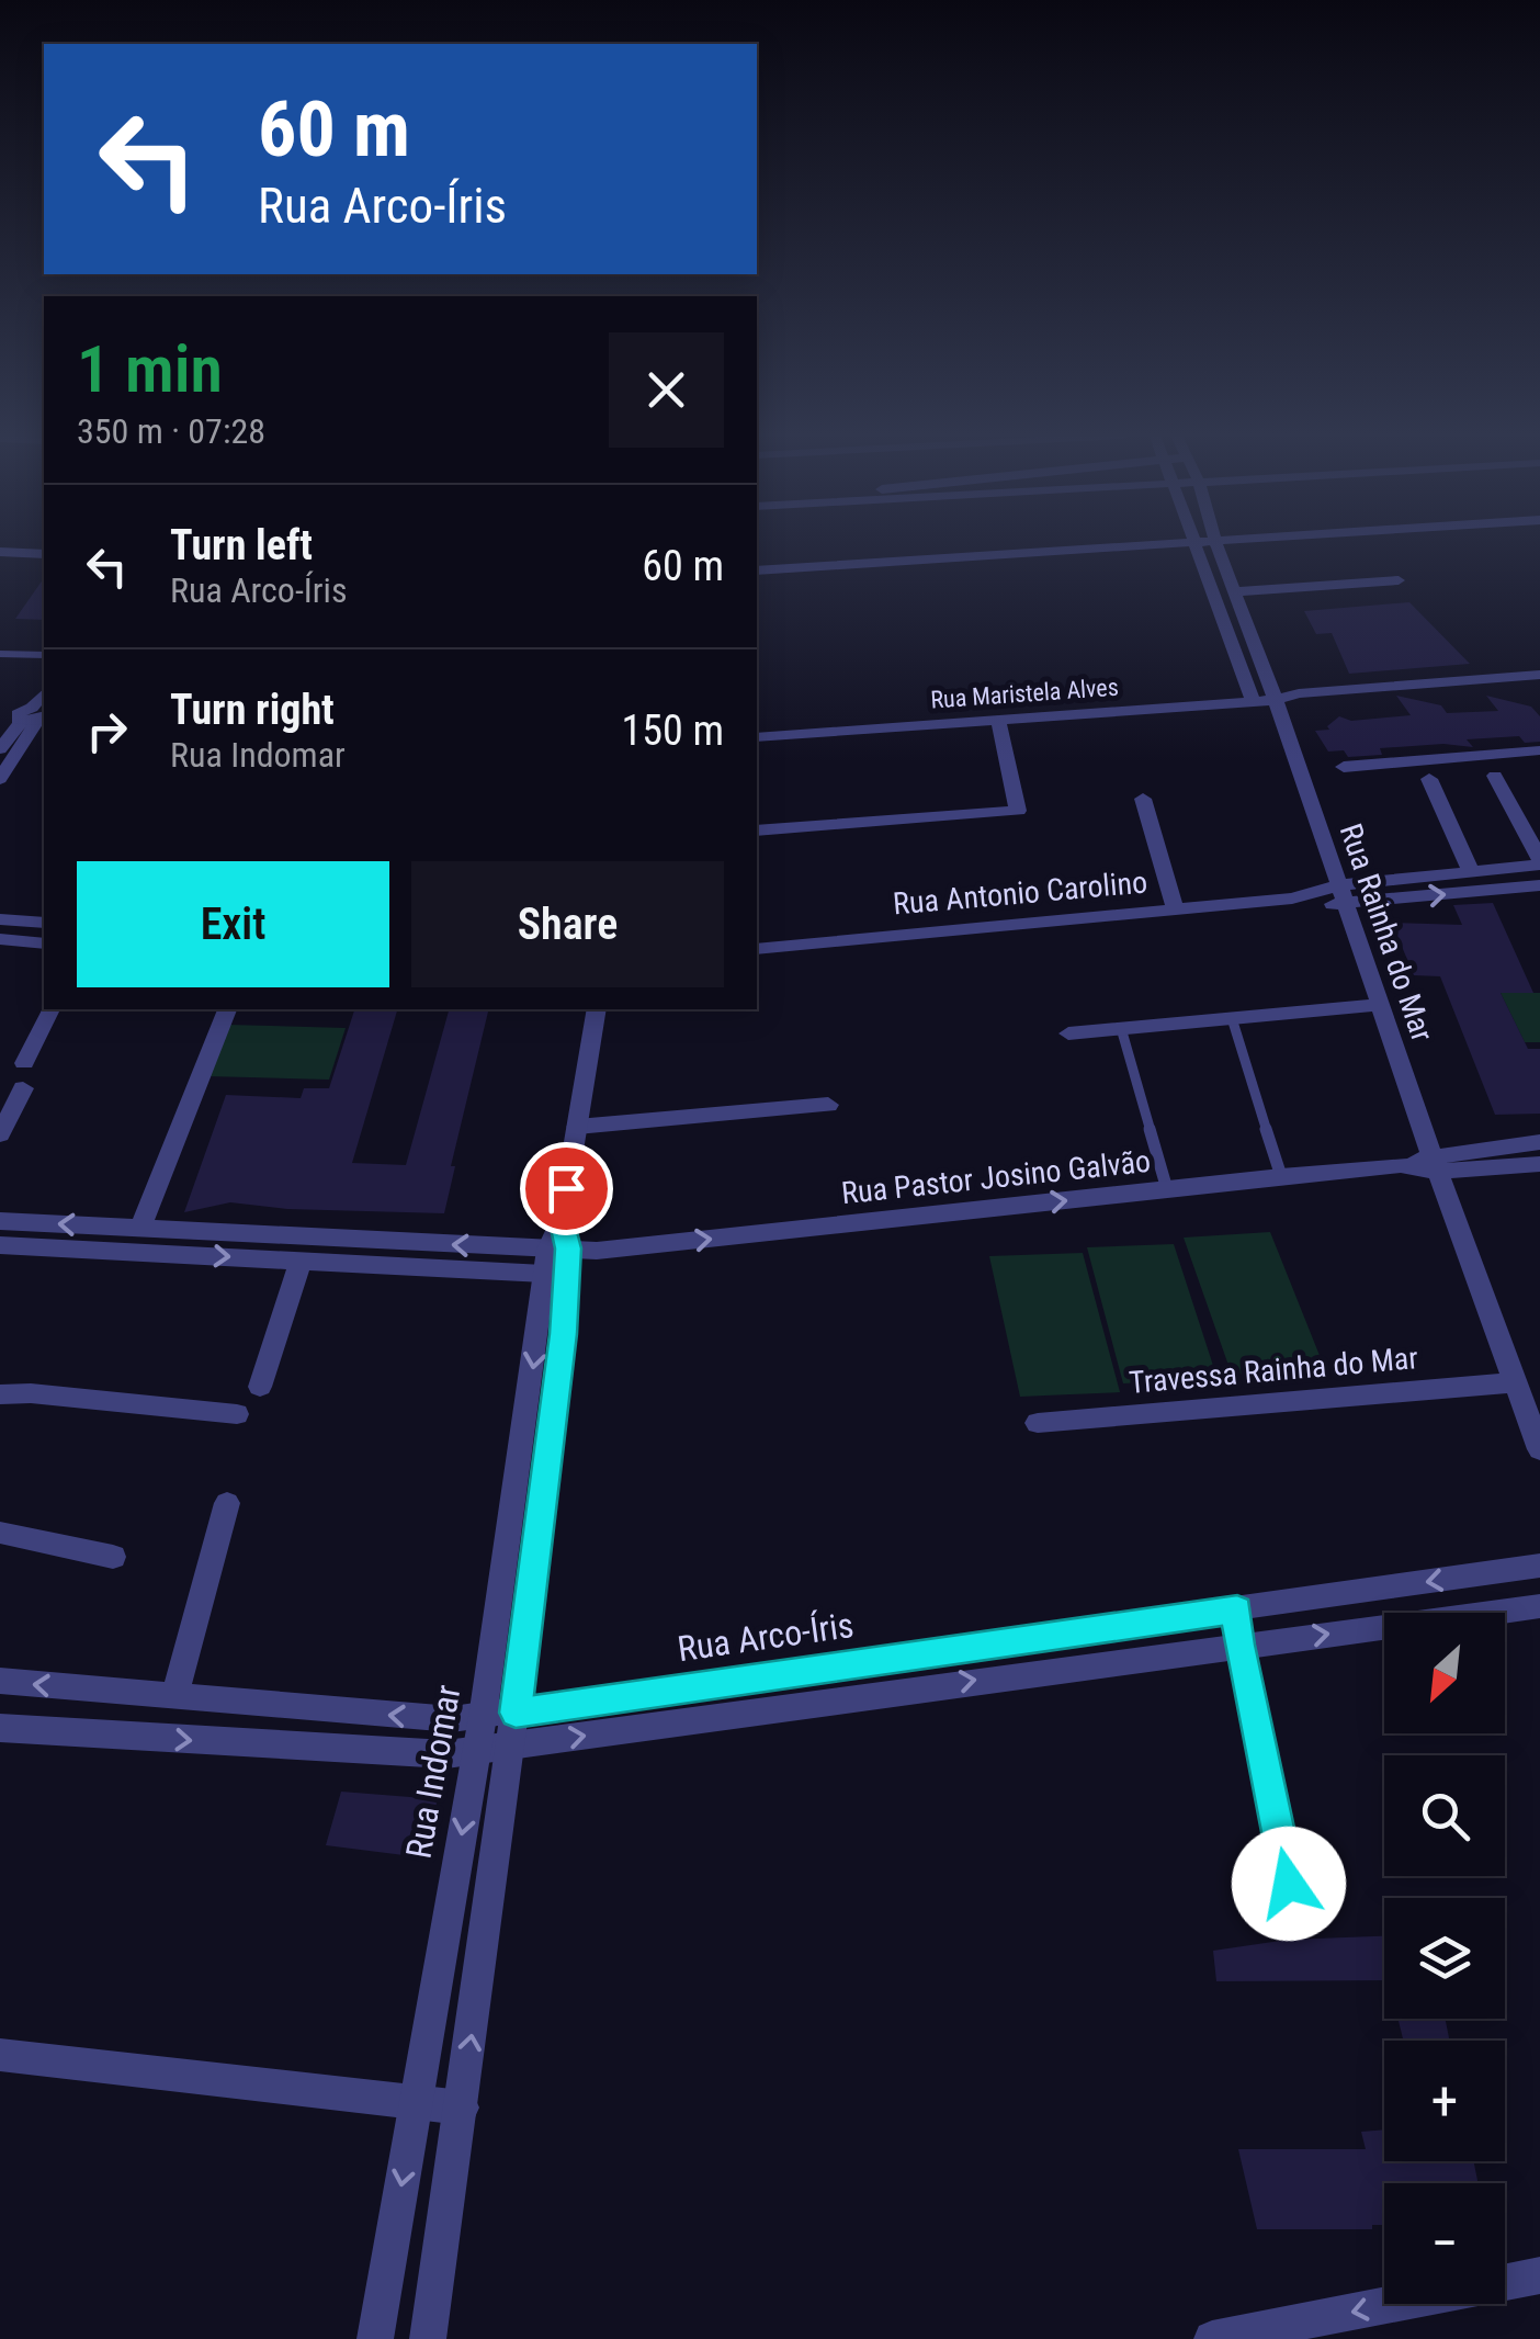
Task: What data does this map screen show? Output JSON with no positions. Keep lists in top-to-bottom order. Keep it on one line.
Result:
{"streets":{"street":["Rua Maristela Alves","Rua Antonio Carolino","Rua Rainha do Mar","Rua Pastor Josino Galvão","Travessa Rainha do Mar","Rua Arco-Íris","Rua Indomar"]},"crossings":[["Rua Maristela Alves","Rua Rainha do Mar"],["Rua Antonio Carolino","Rua Rainha do Mar"],["Rua Rainha do Mar","Rua Pastor Josino Galvão"],["Rua Rainha do Mar","Travessa Rainha do Mar"],["Rua Pastor Josino Galvão","Rua Indomar"],["Rua Arco-Íris","Rua Indomar"]],"north":"bottom left","page":{"turn":["60 m","Rua Arco-Íris"],"heading":["1 min","350 m · 07:28"],"list":[{"name":"Turn left","note":"Rua Arco-Íris","value":"60 m"},{"name":"Turn right","note":"Rua Indomar","value":"150 m"}],"buttons":["Exit","Share"],"map_buttons":["+","−"]}}
